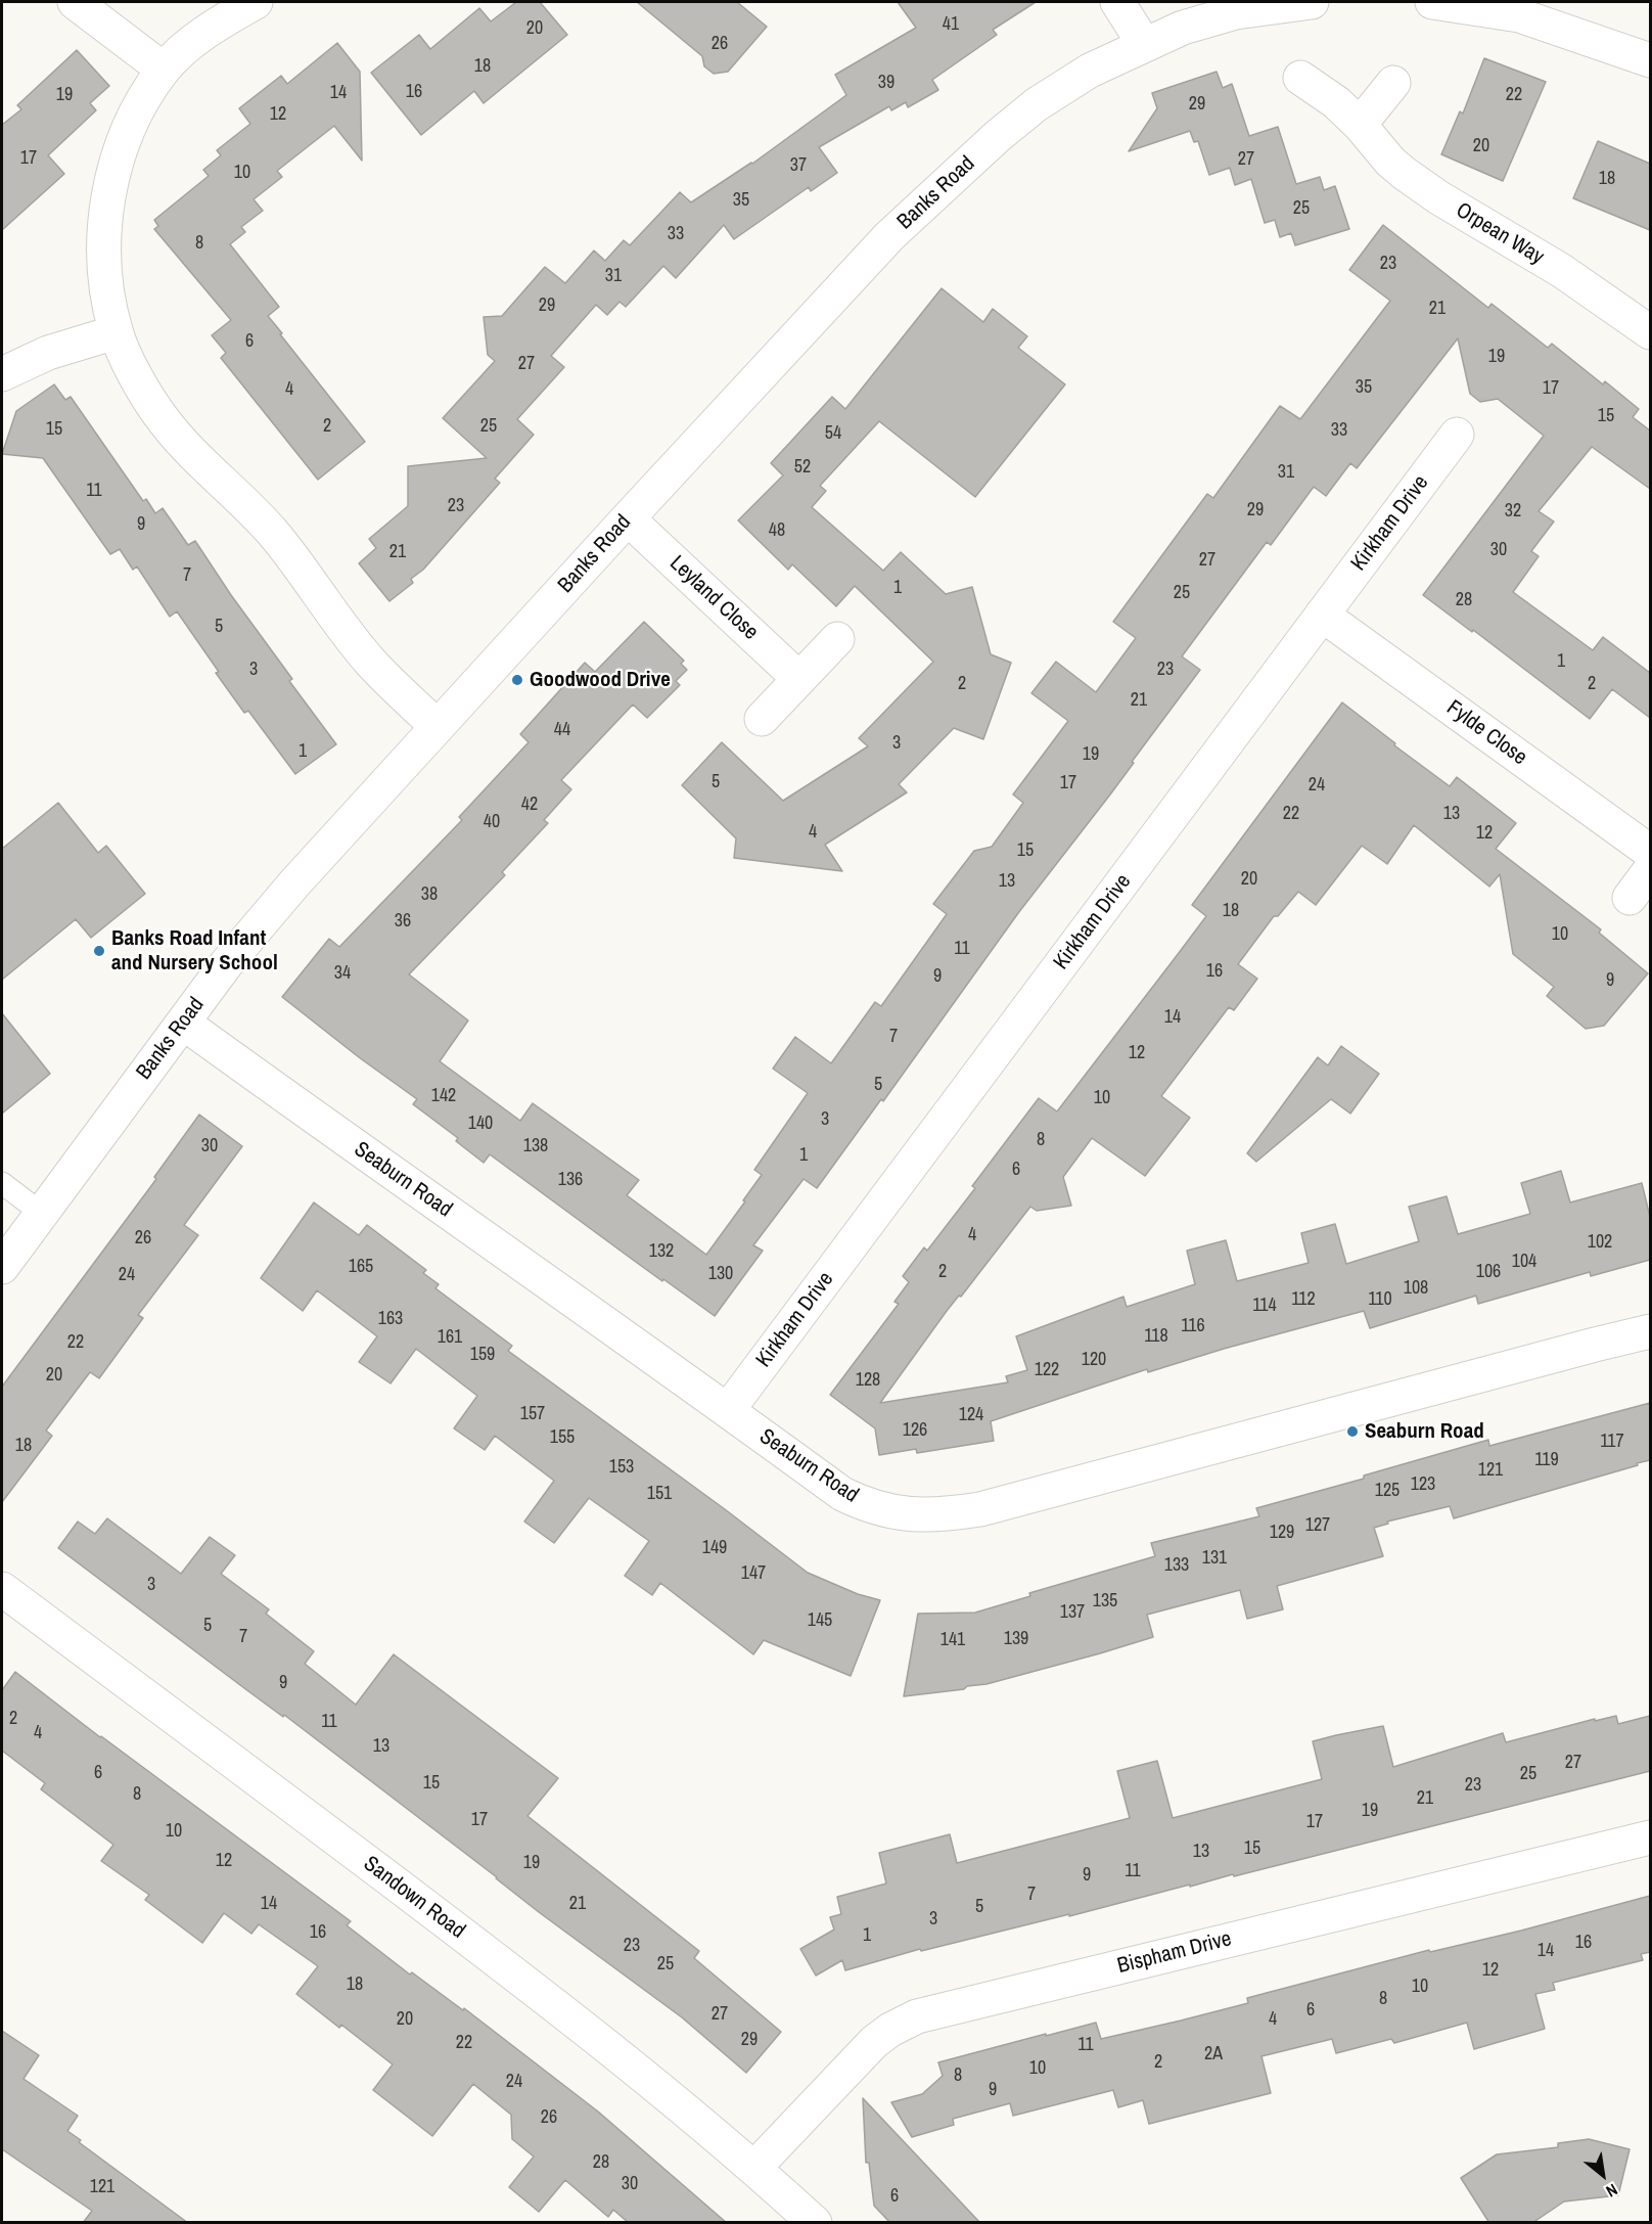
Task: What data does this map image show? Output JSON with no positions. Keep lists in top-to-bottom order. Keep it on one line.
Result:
{"streets":{"street":["Banks Road","Orpean Way","Kirkham Drive","Leyland Close","Fylde Close","Seaburn Road","Sandown Road","Bispham Drive"]},"crossings":[["Banks Road","Leyland Close"],["Banks Road","Seaburn Road"],["Kirkham Drive","Fylde Close"],["Kirkham Drive","Seaburn Road"],["Sandown Road","Bispham Drive"]],"places":["Goodwood Drive","Banks Road Infant and Nursery School","Seaburn Road"],"house_numbers":["41","20","26","18","39","16","14","19","22","29","12","20","17","27","37","10","18","35","25","33","8","23","31","29","21","6","19","27","35","17","4","15","2","25","15","33","54","52","31","11","23","29","32","9","48","30","21","27","7","1","25","28","5","1","3","23","2","2","21","44","3","1","19","5","17","24","42","22","13","40","4","12","15","20","13","38","18","36","10","11","16","34","9","9","14","7","12","5","142","10","3","140","8","30","138","1","6","136","4","26","102","132","104","165","2","106","130","24","108","112","110","114","163","116","118","161","22","159","120","122","20","128","157","124","126","155","117","18","119","153","121","123","125","151","127","129","149","131","133","147","3","135","137","145","5","7","139","141","9","2","11","4","13","27","6","25","15","23","8","21","19","17","17","10","15","13","12","19","11","9","7","14","21","5","3","16","1","16","23","14","25","12","18","10","8","6","27","20","4","29","22","11","2A","2","10","8","24","9","26","28","30","121","6"],"north":"bottom right"}
